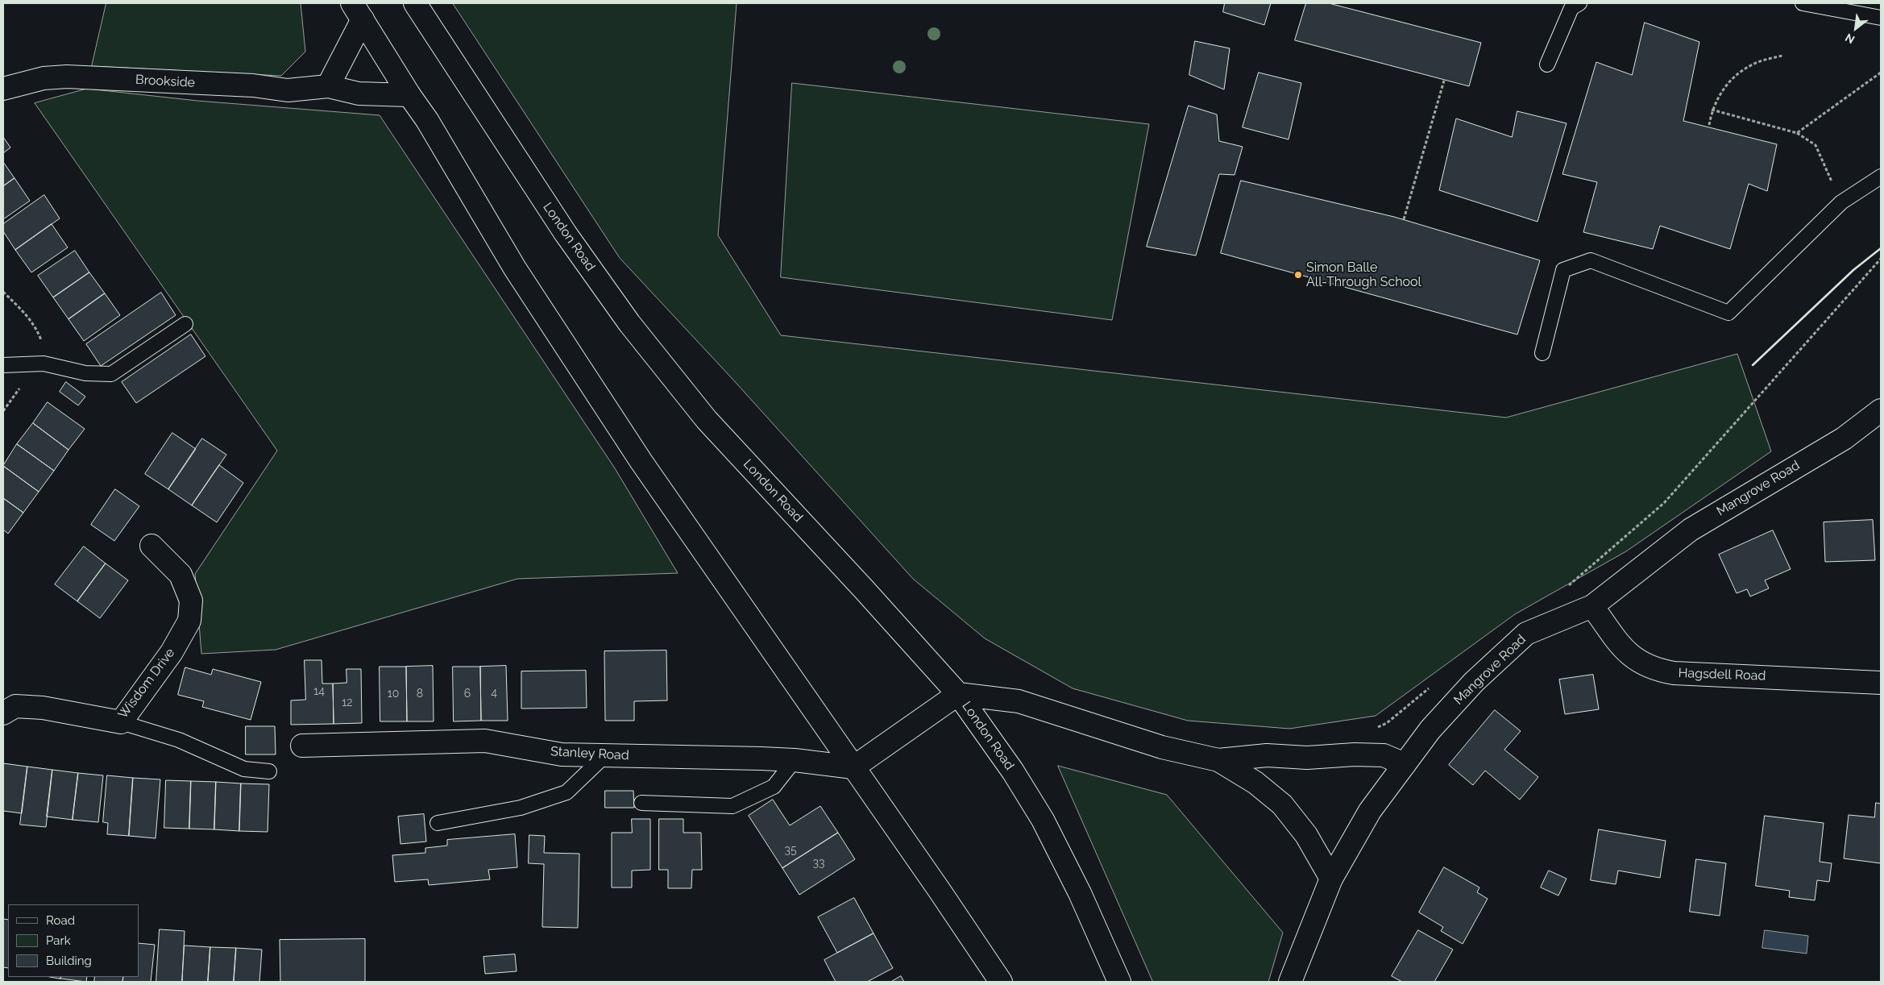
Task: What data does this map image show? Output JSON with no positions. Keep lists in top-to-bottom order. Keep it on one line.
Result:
{"streets":{"main road":["Brookside","London Road","Mangrove Road","Hagsdell Road","Wisdom Drive","Stanley Road"]},"crossings":[["Mangrove Road","Hagsdell Road"]],"places":["Simon Balle All-Through School"],"house_numbers":["14","4","10","8","6","12","35","33"],"legend":["Road","Park","Building"],"north":"bottom left"}
